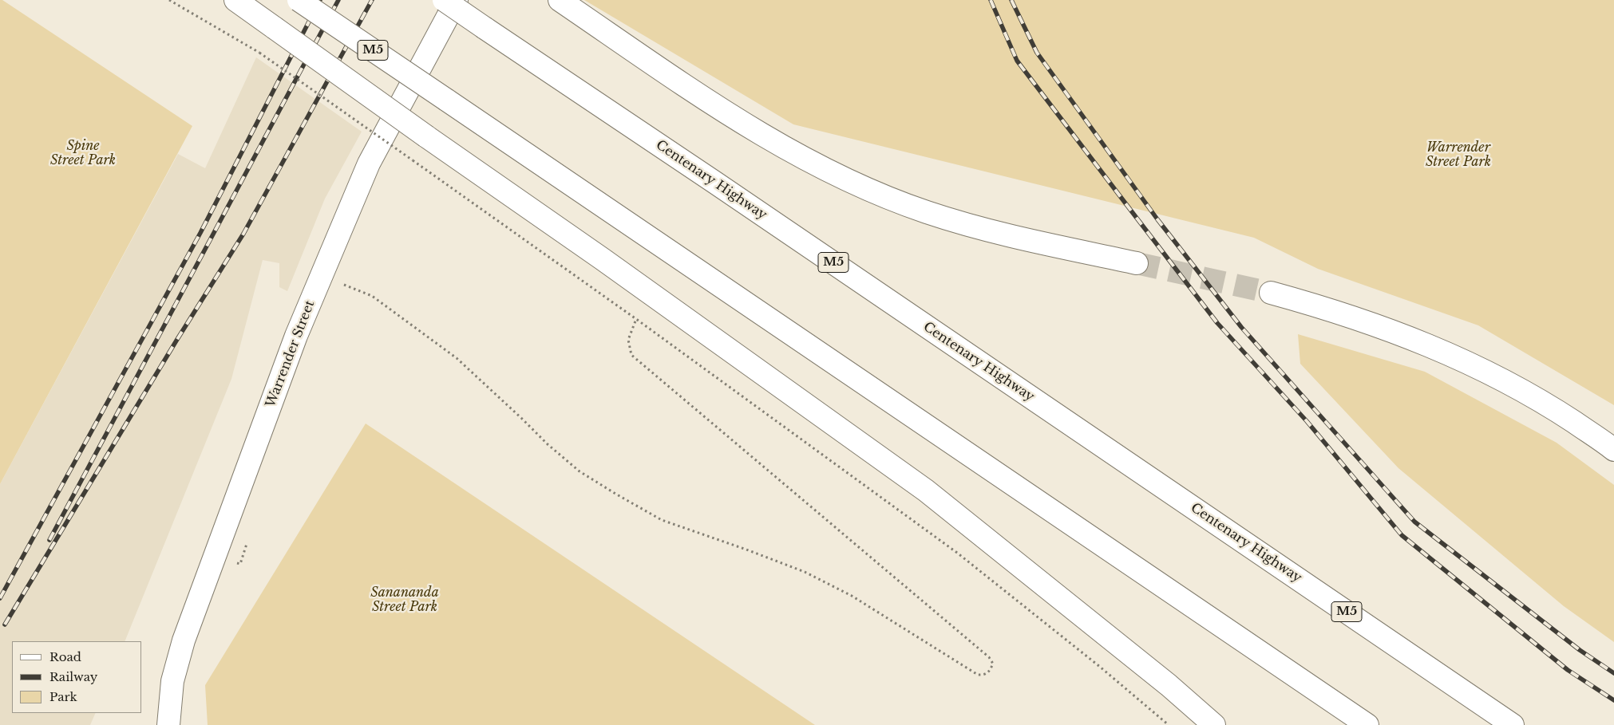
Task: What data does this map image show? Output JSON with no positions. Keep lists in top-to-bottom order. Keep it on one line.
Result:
{"streets":{"main road":["M5","Centenary Highway","Warrender Street"]},"parks":["Spine Street Park","Warrender Street Park","Sanananda Street Park"],"legend":["Road","Railway","Park"]}
